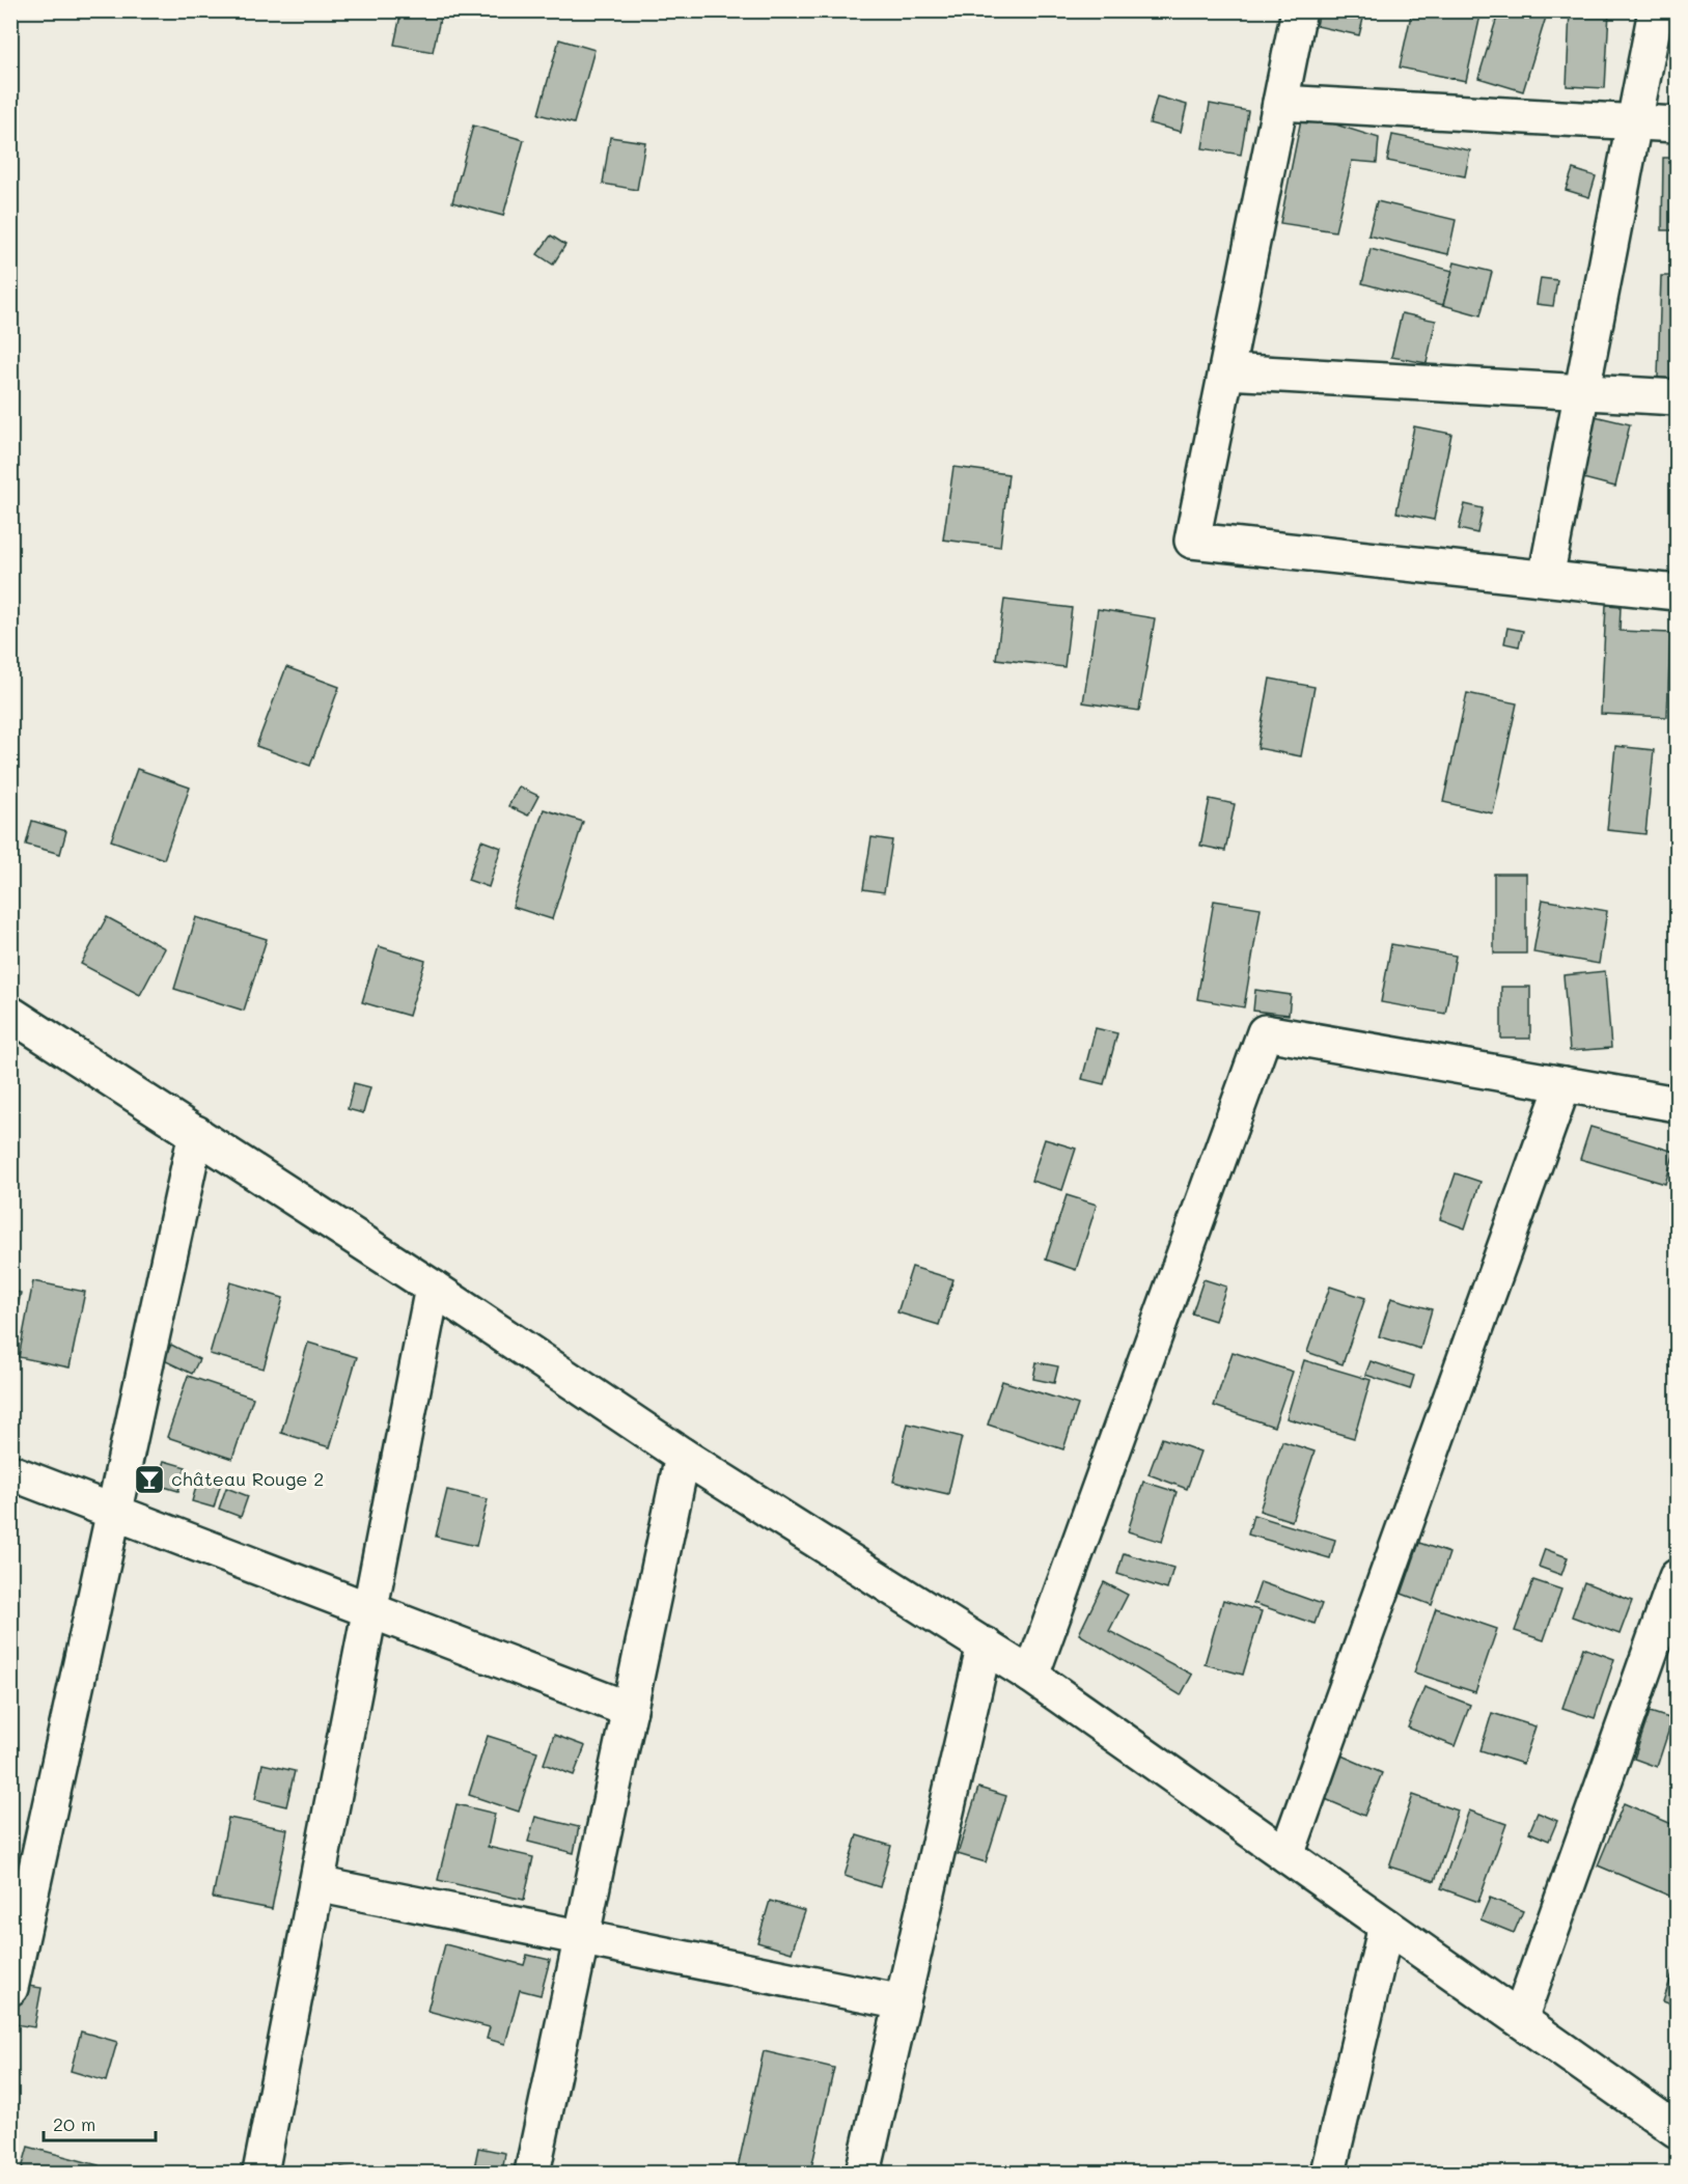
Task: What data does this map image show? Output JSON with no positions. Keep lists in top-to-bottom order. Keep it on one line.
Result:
{"places":{"bar":["château Rouge 2"]},"scale_bar":"20 m"}
